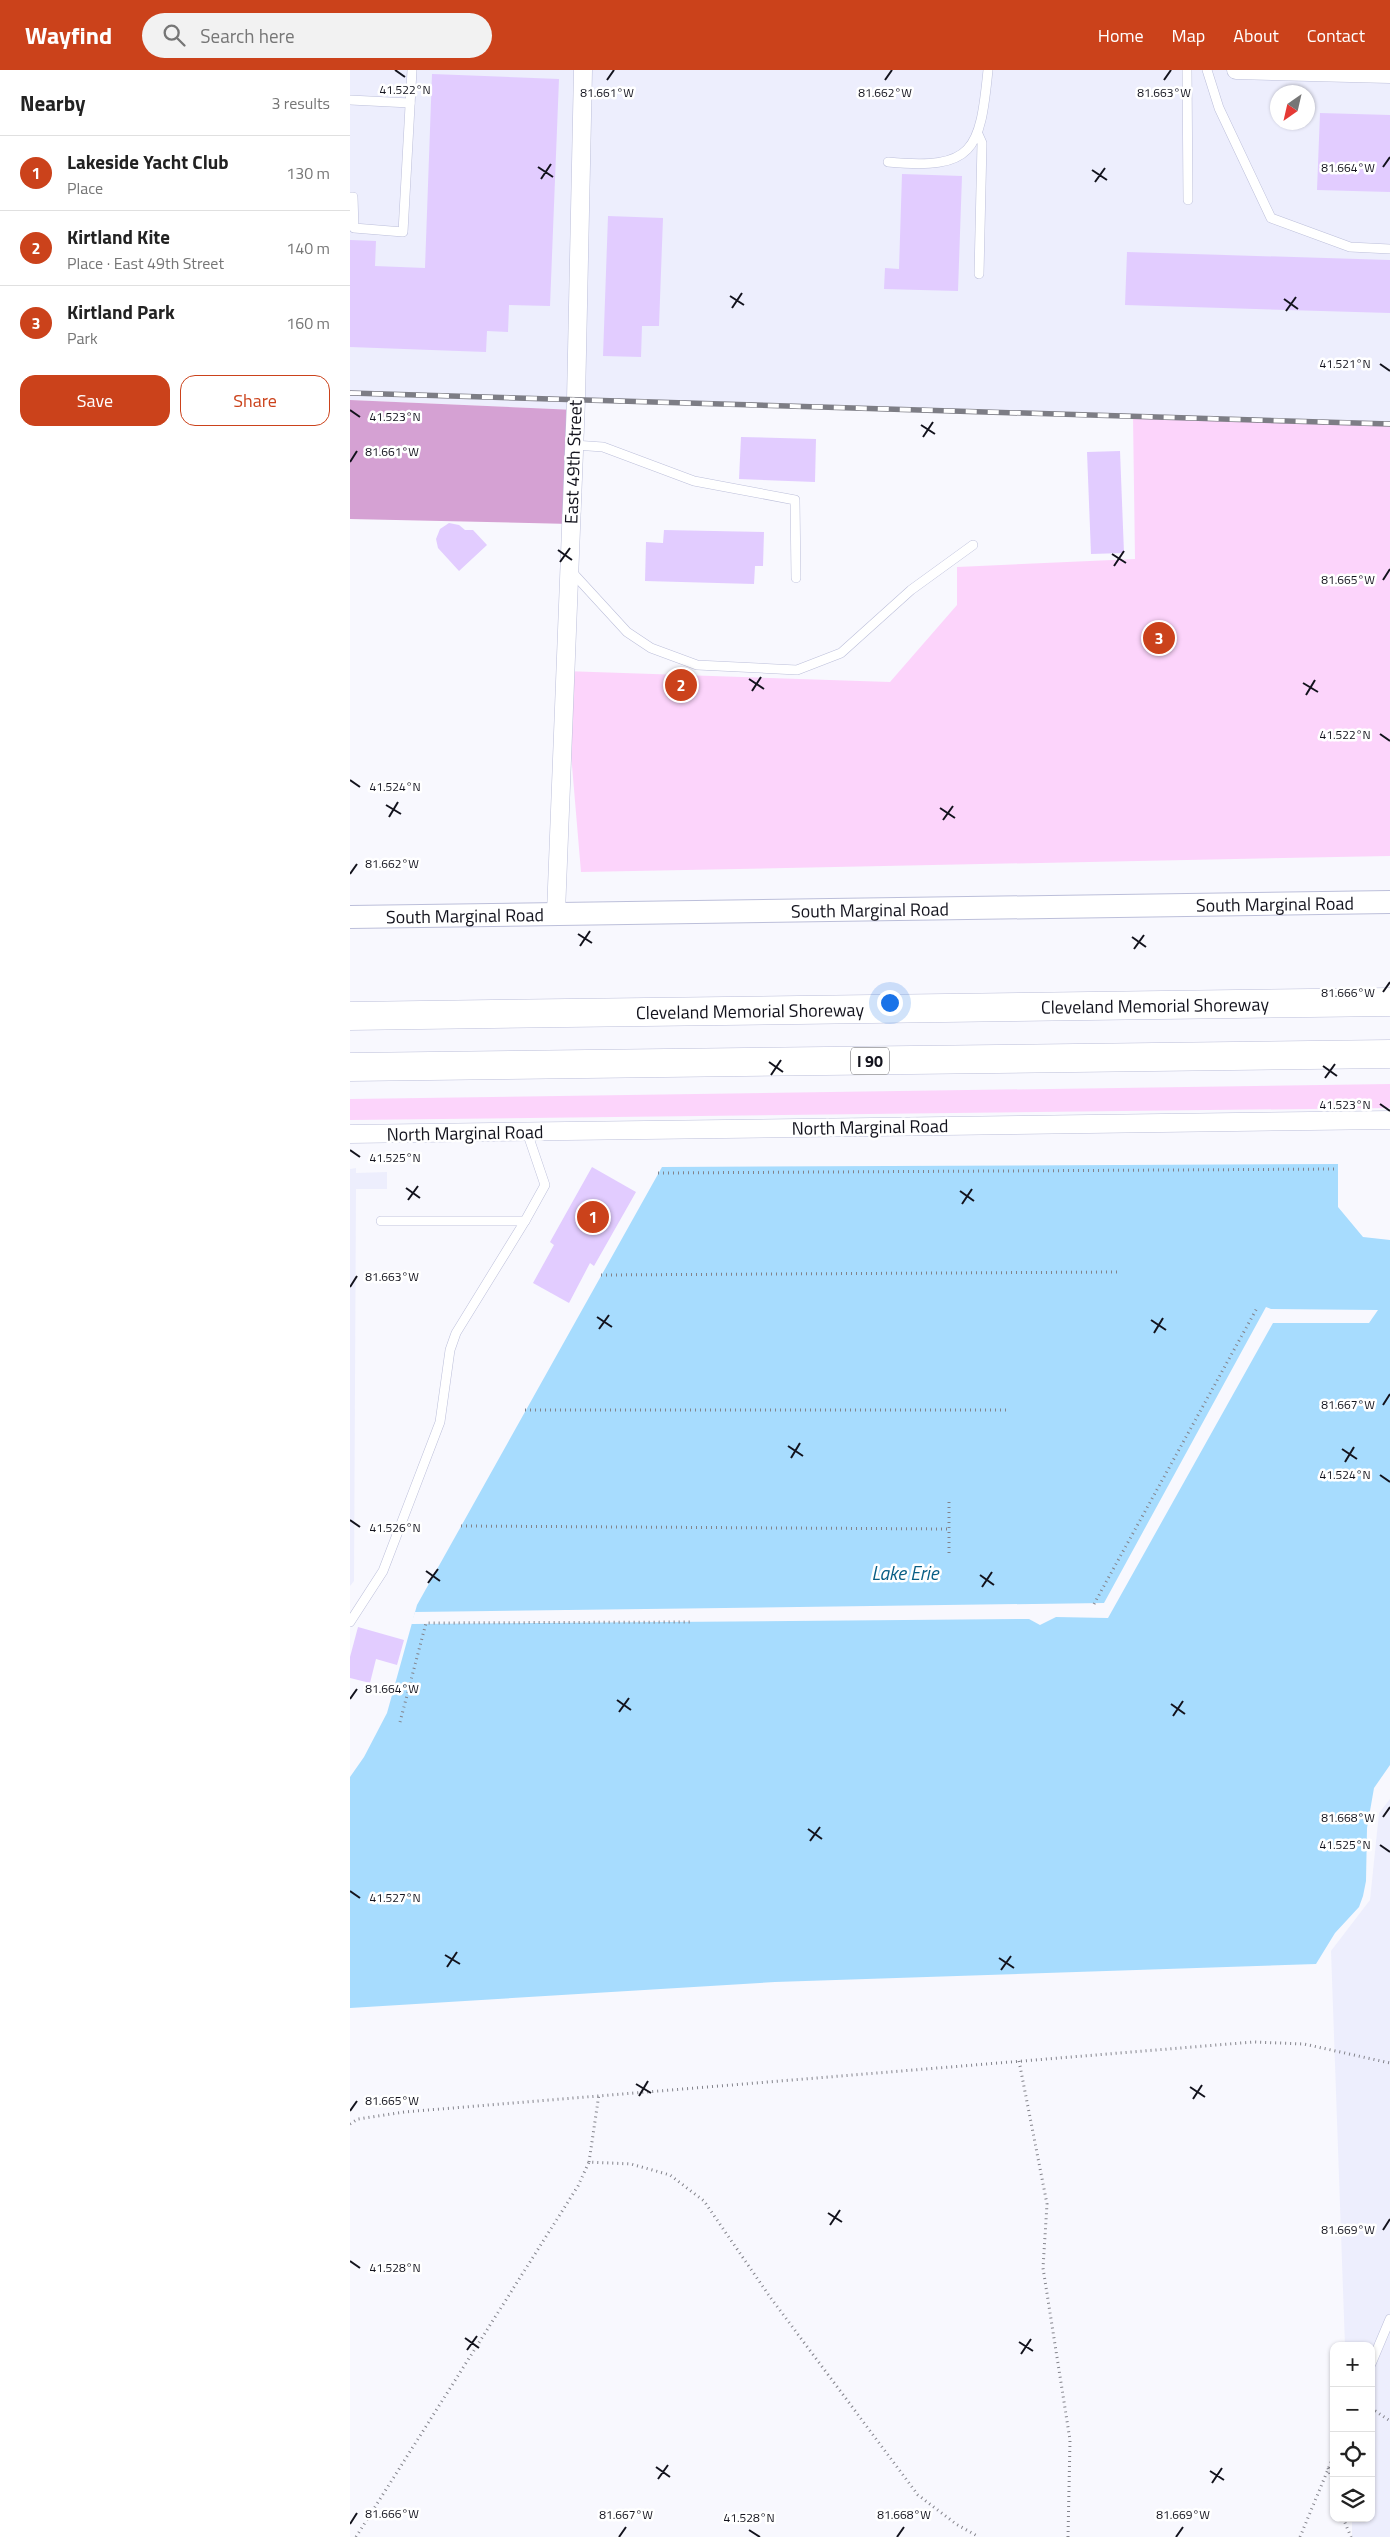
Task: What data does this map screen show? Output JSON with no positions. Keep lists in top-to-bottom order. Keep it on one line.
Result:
{"streets":{"highway":["Cleveland Memorial Shoreway","I 90"],"street":["East 49th Street","South Marginal Road","North Marginal Road"]},"crossings":[["East 49th Street","South Marginal Road"]],"water":["Lake Erie"],"north":"bottom left","page":{"header":"Wayfind","search":"Search here","nav":["Home","Map","About","Contact"],"heading":["Nearby","3 results"],"list":[{"mark":"1","name":"Lakeside Yacht Club","note":"Place","value":"130 m"},{"mark":"2","name":"Kirtland Kite","note":"Place · East 49th Street","value":"140 m"},{"mark":"3","name":"Kirtland Park","note":"Park","value":"160 m"}],"buttons":["Save","Share"],"pins":["3","2","1"],"map_buttons":["+","−"]},"coordinates":["41.522°N","81.661°W","81.662°W","81.663°W","81.664°W","41.521°N","41.523°N","81.665°W","41.524°N","81.666°W","41.525°N","81.667°W","41.526°N","81.668°W","41.527°N","81.669°W","41.528°N"]}
